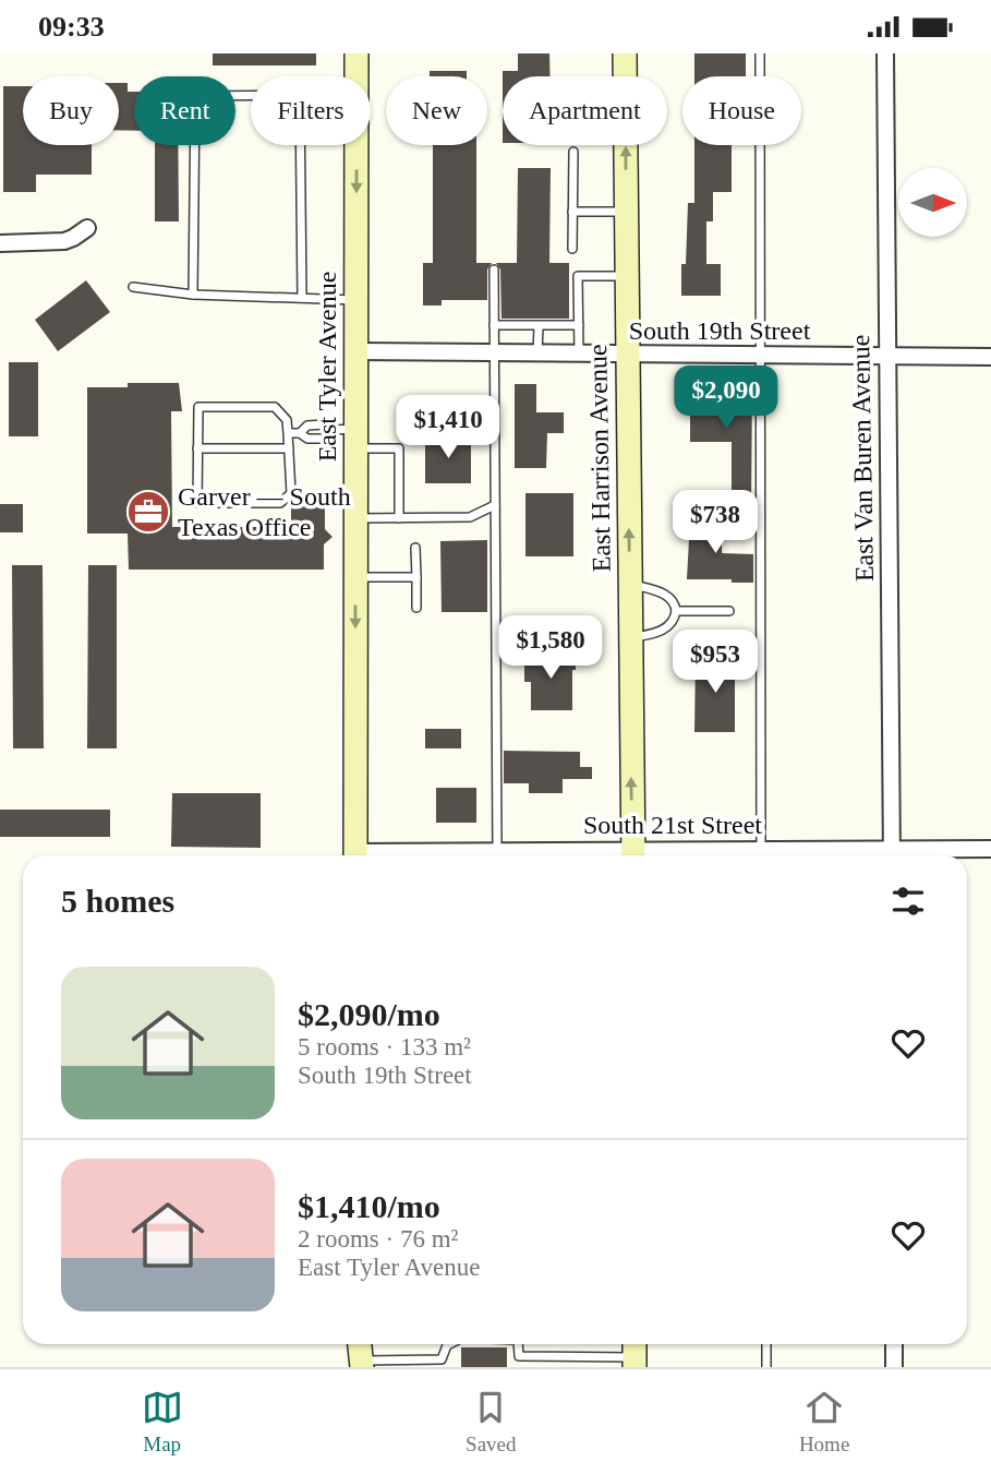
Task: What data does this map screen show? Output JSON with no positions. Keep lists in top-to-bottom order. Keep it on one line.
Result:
{"streets":{"main road":["East Tyler Avenue","East Harrison Avenue"],"street":["South 19th Street","East Van Buren Avenue","South 21st Street"]},"crossings":[["South 19th Street","East Tyler Avenue"],["South 19th Street","East Harrison Avenue"],["South 19th Street","East Van Buren Avenue"]],"one_way":["East Tyler Avenue","East Harrison Avenue"],"places":{"office":["Garver — South Texas Office"]},"north":"right","page":{"status":"09:33","chip":["Buy","Rent","Filters","New","Apartment","House"],"price":["$2,090","$1,410","$738","$1,580","$953"],"heading":"5 homes","list":[{"name":"$2,090/mo","note":"5 rooms · 133 m² · South 19th Street"},{"name":"$1,410/mo","note":"2 rooms · 76 m² · East Tyler Avenue"}],"tabs":["Map","Saved","Home"]}}
